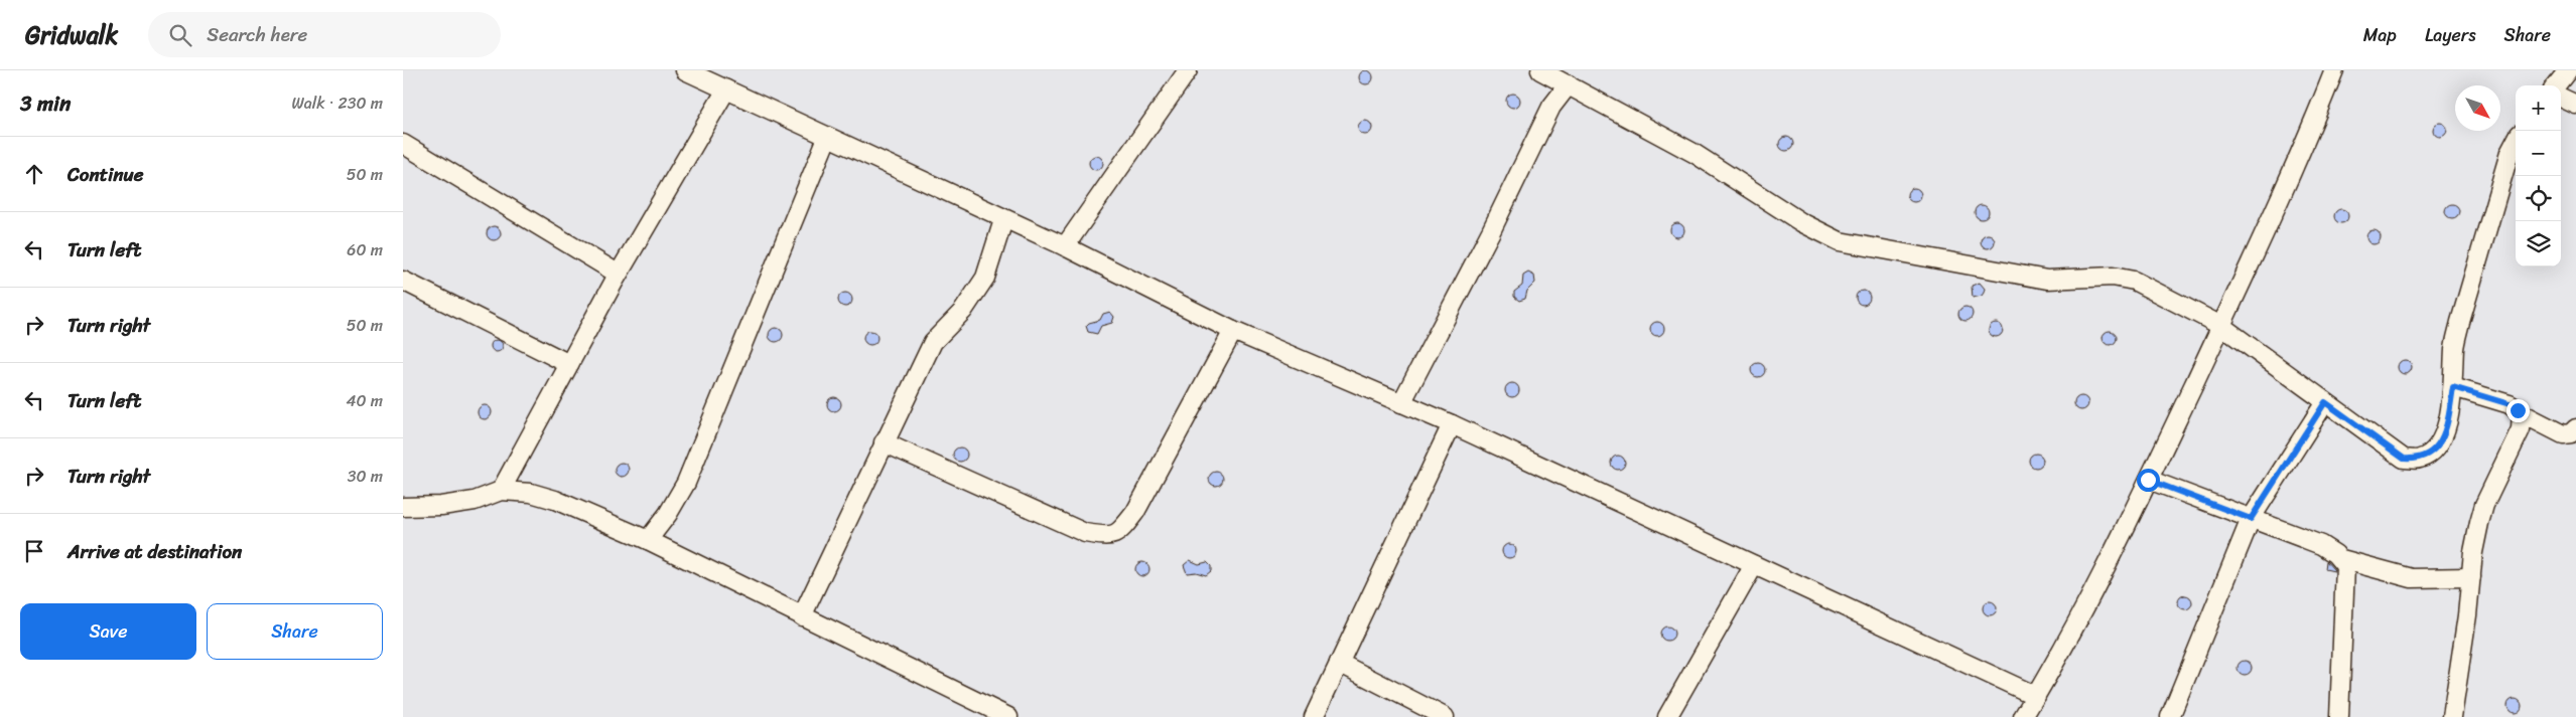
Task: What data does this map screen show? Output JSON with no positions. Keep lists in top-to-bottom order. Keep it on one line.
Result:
{"north":"bottom right","page":{"header":"Gridwalk","search":"Search here","nav":["Map","Layers","Share"],"heading":["3 min","Walk · 230 m"],"map_buttons":["+","−"],"list":[["Continue","50 m"],["Turn left","60 m"],["Turn right","50 m"],["Turn left","40 m"],["Turn right","30 m"],"Arrive at destination"],"buttons":["Save","Share"]}}
